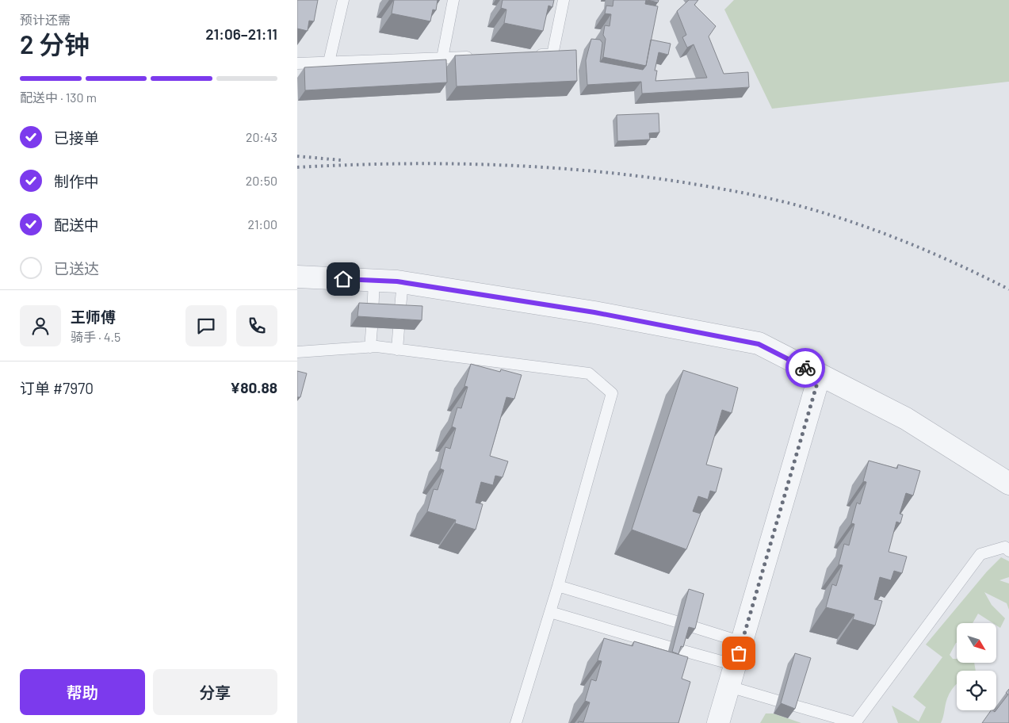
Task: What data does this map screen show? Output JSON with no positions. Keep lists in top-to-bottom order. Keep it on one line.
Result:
{"north":"bottom right","page":{"heading":["2 分钟","预计还需","21:06–21:11"],"panel":["王师傅","骑手 · 4.5","订单 #7970","¥80.88"],"bar":"配送中 · 130 m","list":[["已接单","20:43"],["制作中","20:50"],["配送中","21:00"],"已送达"],"buttons":["帮助","分享"]}}
